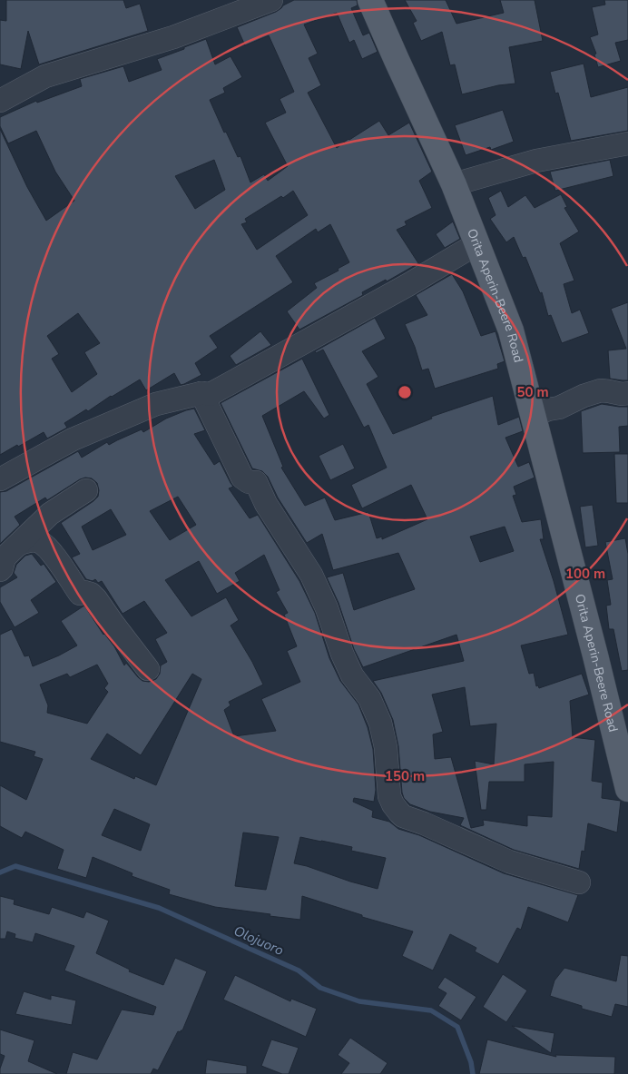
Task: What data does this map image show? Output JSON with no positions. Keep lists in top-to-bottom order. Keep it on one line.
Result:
{"streets":{"main road":["Orita Aperin-Beere Road"]},"water":["Olojuoro"],"rings":["50 m","100 m","150 m"]}
